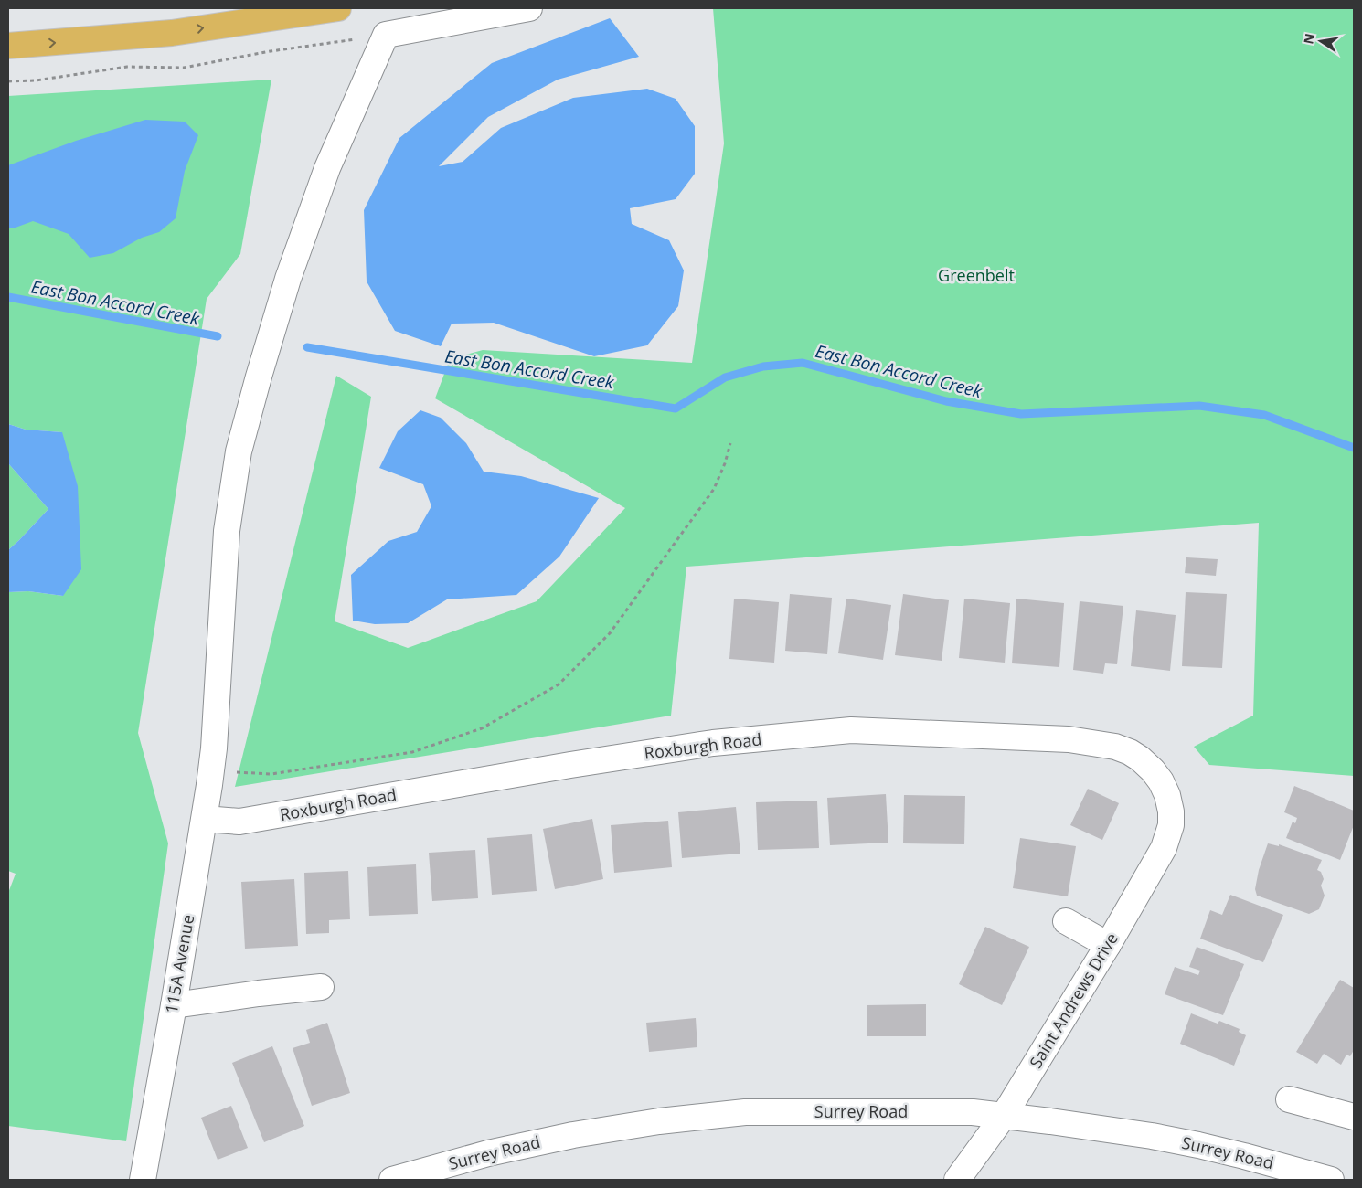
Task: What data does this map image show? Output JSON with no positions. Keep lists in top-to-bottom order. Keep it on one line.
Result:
{"streets":{"street":["Roxburgh Road","115A Avenue","Saint Andrews Drive","Surrey Road"]},"crossings":[["Roxburgh Road","115A Avenue"],["Roxburgh Road","Saint Andrews Drive"],["Saint Andrews Drive","Surrey Road"]],"water":["East Bon Accord Creek"],"parks":["Greenbelt"],"north":"left"}
